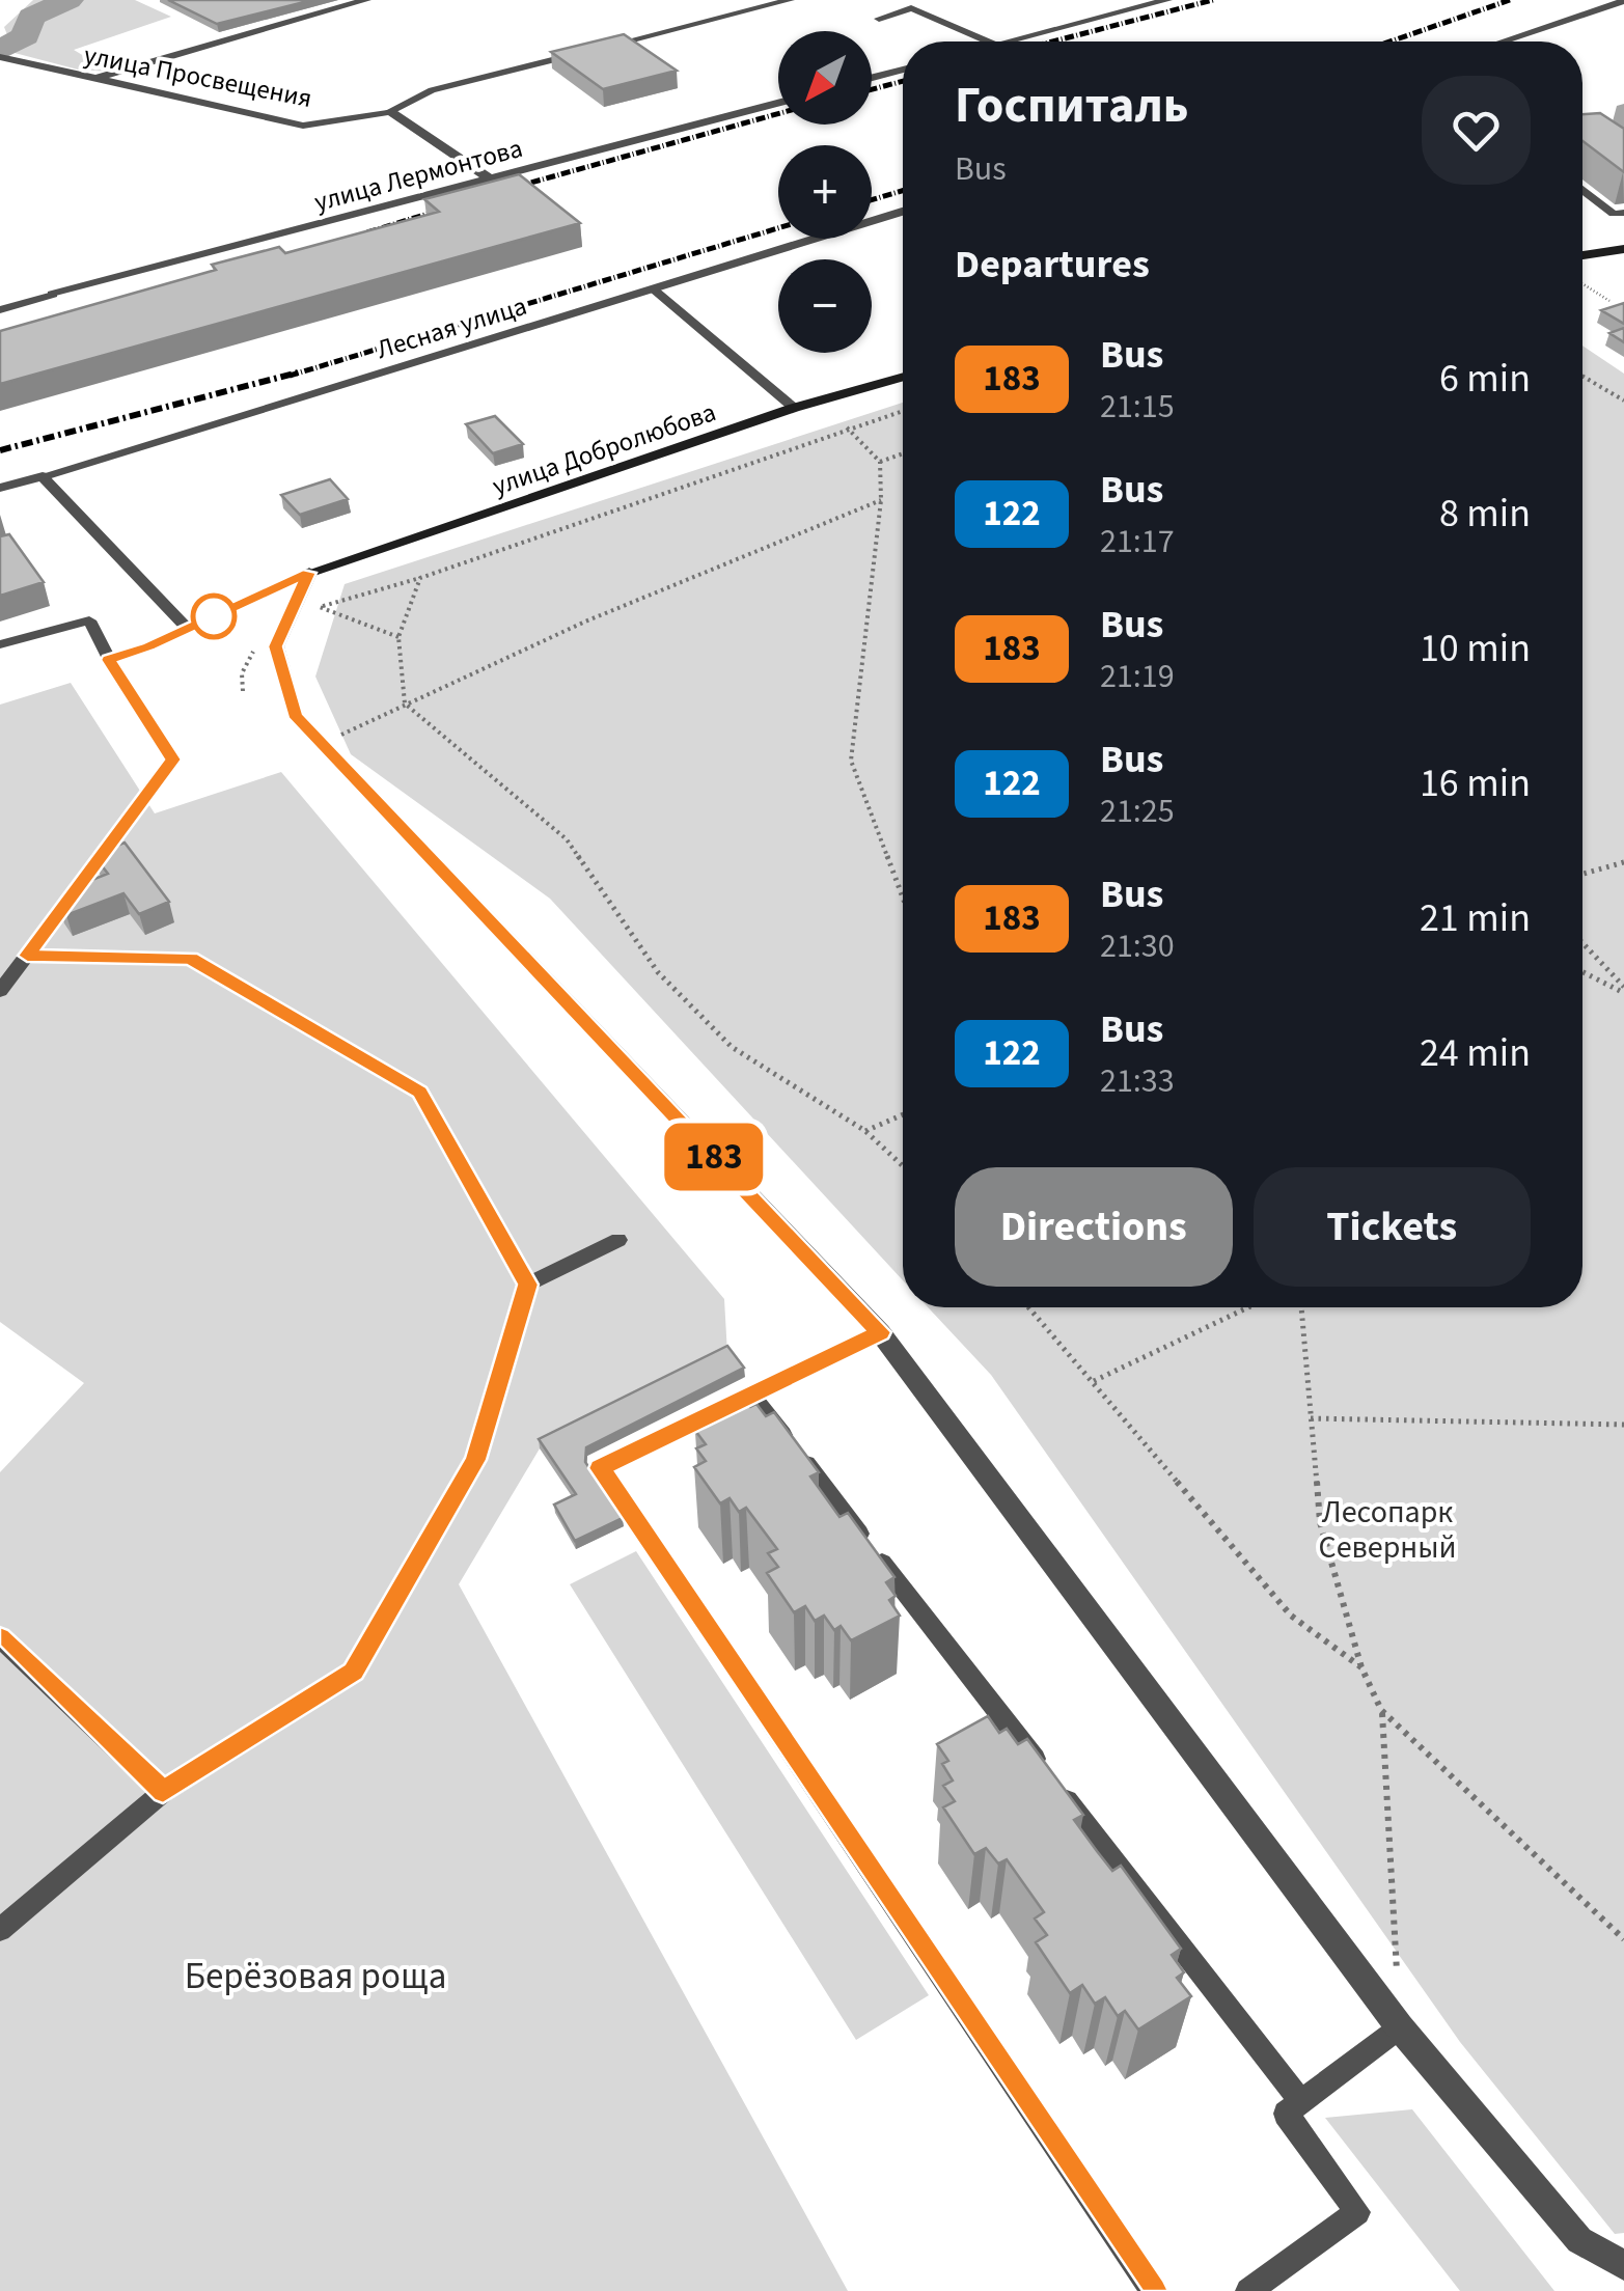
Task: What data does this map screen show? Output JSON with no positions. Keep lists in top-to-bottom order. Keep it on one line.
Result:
{"streets":{"street":["улица Просвещения","улица Лермонтова","Лесная улица","улица Добролюбова"]},"parks":["Лесопарк Северный","Берёзовая роща"],"lines":["bus line 183"],"north":"bottom left","page":{"on_map":"183","map_buttons":["+","−"],"heading":[["Госпиталь","Bus"],"Departures"],"list":[{"mark":"183","name":"Bus","note":"21:15","value":"6 min"},{"mark":"122","name":"Bus","note":"21:17","value":"8 min"},{"mark":"183","name":"Bus","note":"21:19","value":"10 min"},{"mark":"122","name":"Bus","note":"21:25","value":"16 min"},{"mark":"183","name":"Bus","note":"21:30","value":"21 min"},{"mark":"122","name":"Bus","note":"21:33","value":"24 min"}],"buttons":["Directions","Tickets"]}}
